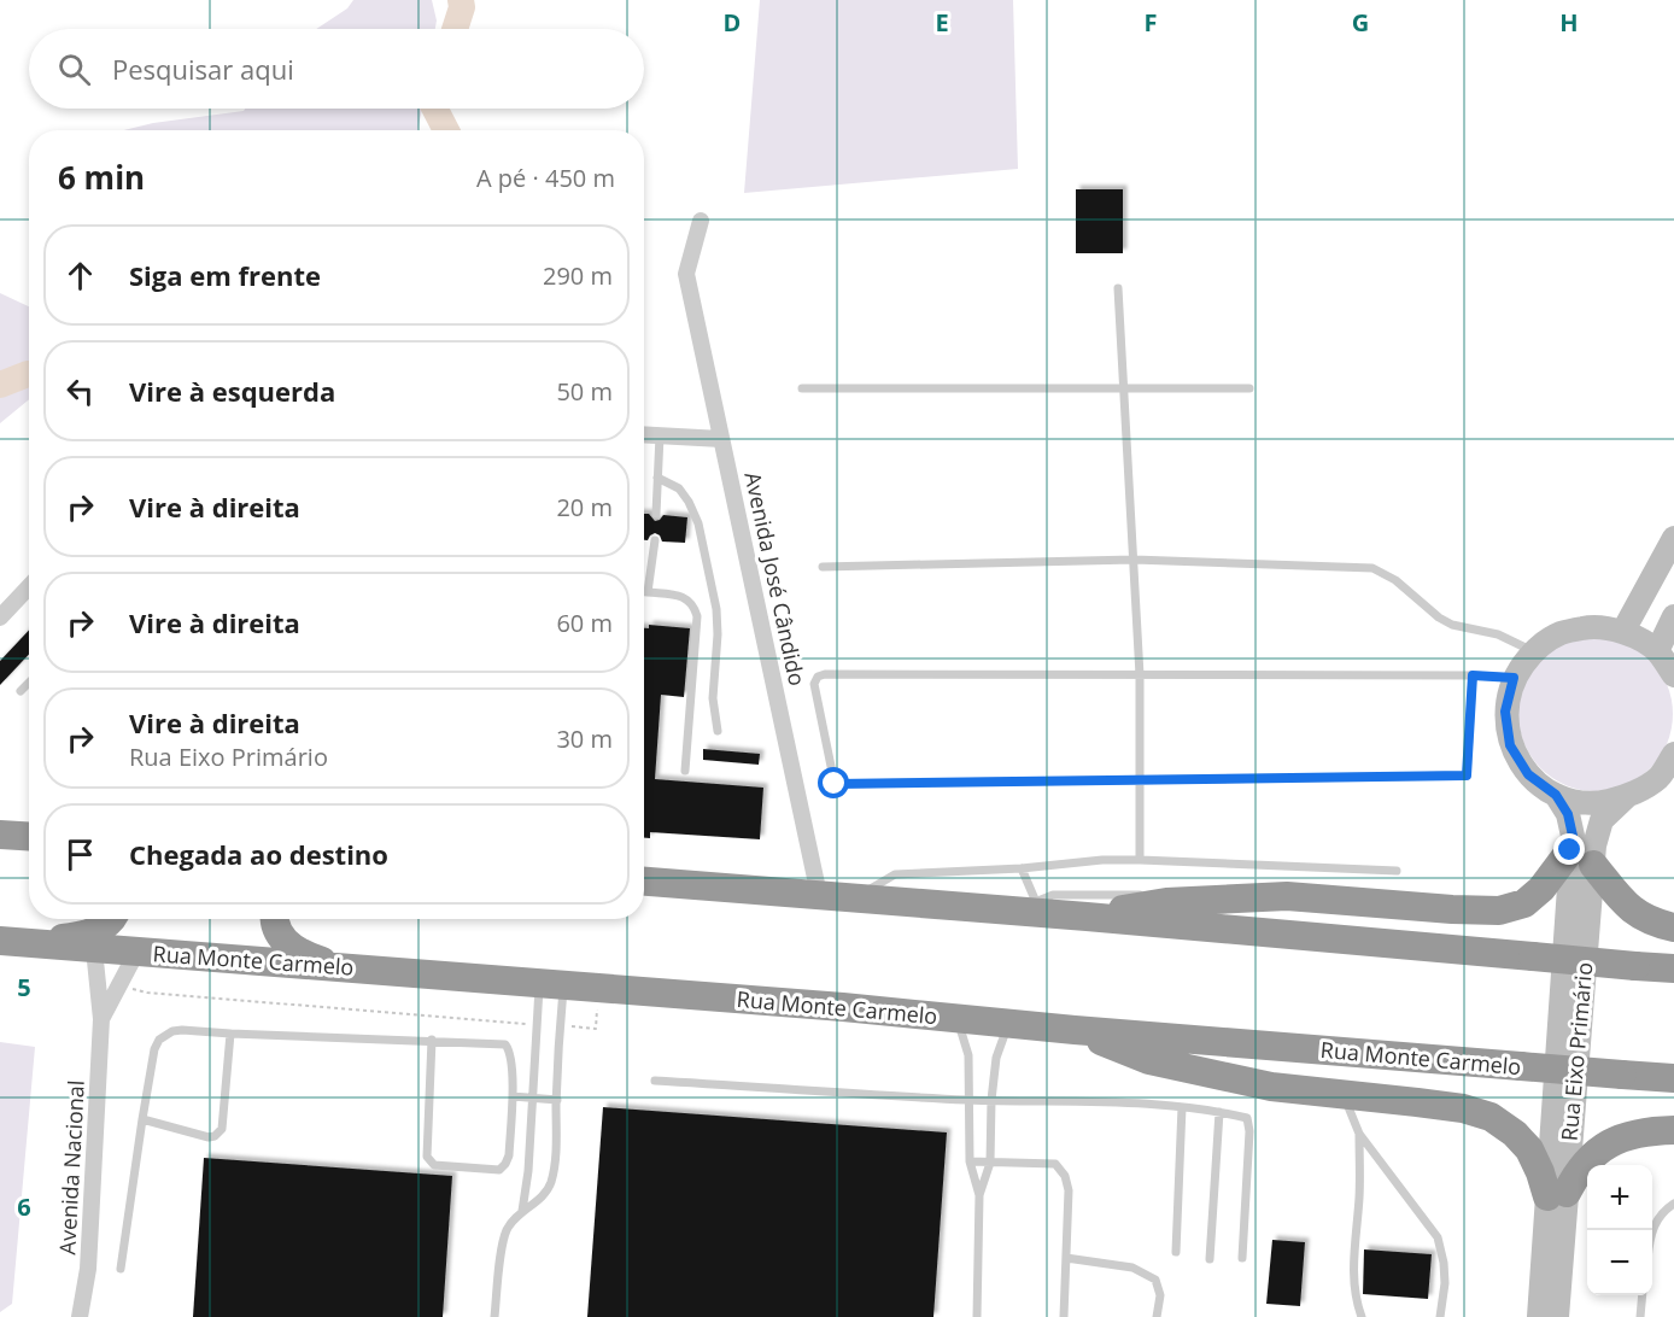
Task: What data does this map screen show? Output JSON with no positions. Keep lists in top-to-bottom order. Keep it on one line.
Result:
{"streets":{"highway":["Rua Monte Carmelo"],"street":["Avenida José Cândido","Rua Eixo Primário","Avenida Nacional"]},"crossings":[["Rua Monte Carmelo","Avenida Nacional"]],"page":{"search":"Pesquisar aqui","heading":["6 min","A pé · 450 m"],"list":[["Siga em frente","290 m"],["Vire à esquerda","50 m"],["Vire à direita","20 m"],["Vire à direita","60 m"],["Vire à direita","Rua Eixo Primário","30 m"],"Chegada ao destino"],"map_buttons":["+","−"]},"grid":{"columns":["D","E","F","G","H"],"rows":["5","6"]}}
